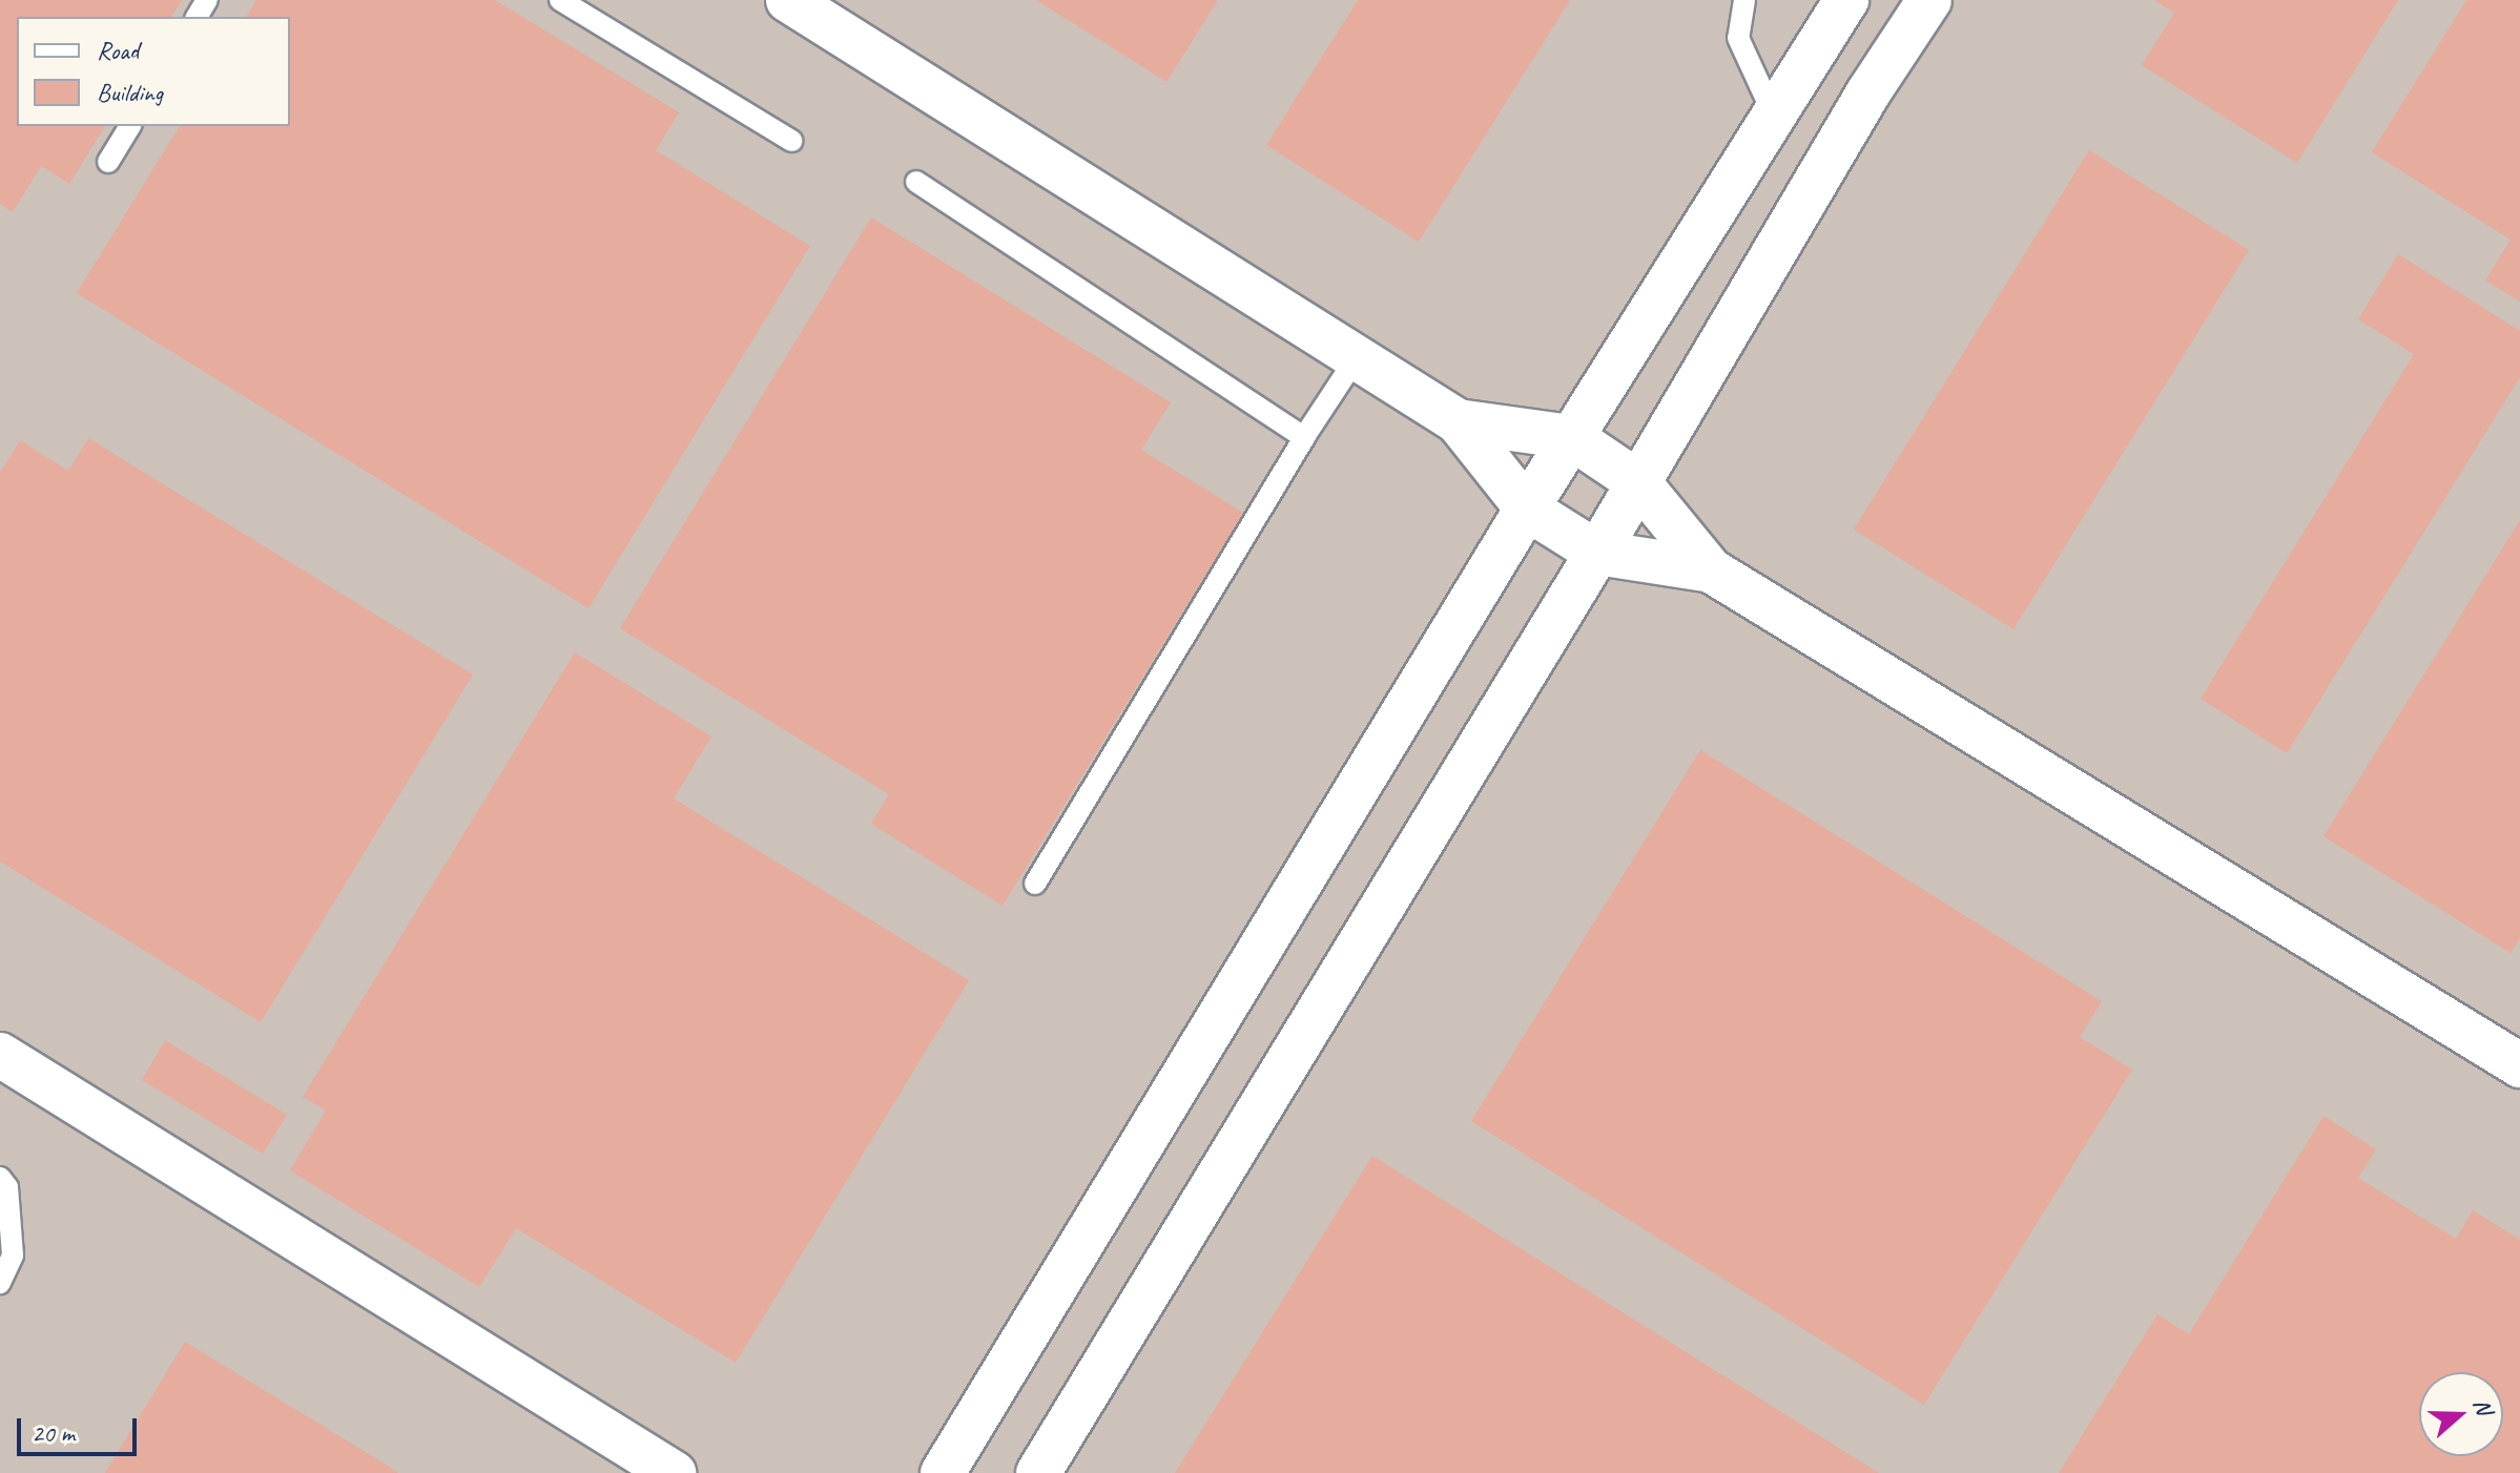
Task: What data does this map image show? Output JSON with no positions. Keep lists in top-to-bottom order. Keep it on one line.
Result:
{"legend":["Road","Building"],"scale_bar":"20 m","north":"right"}
